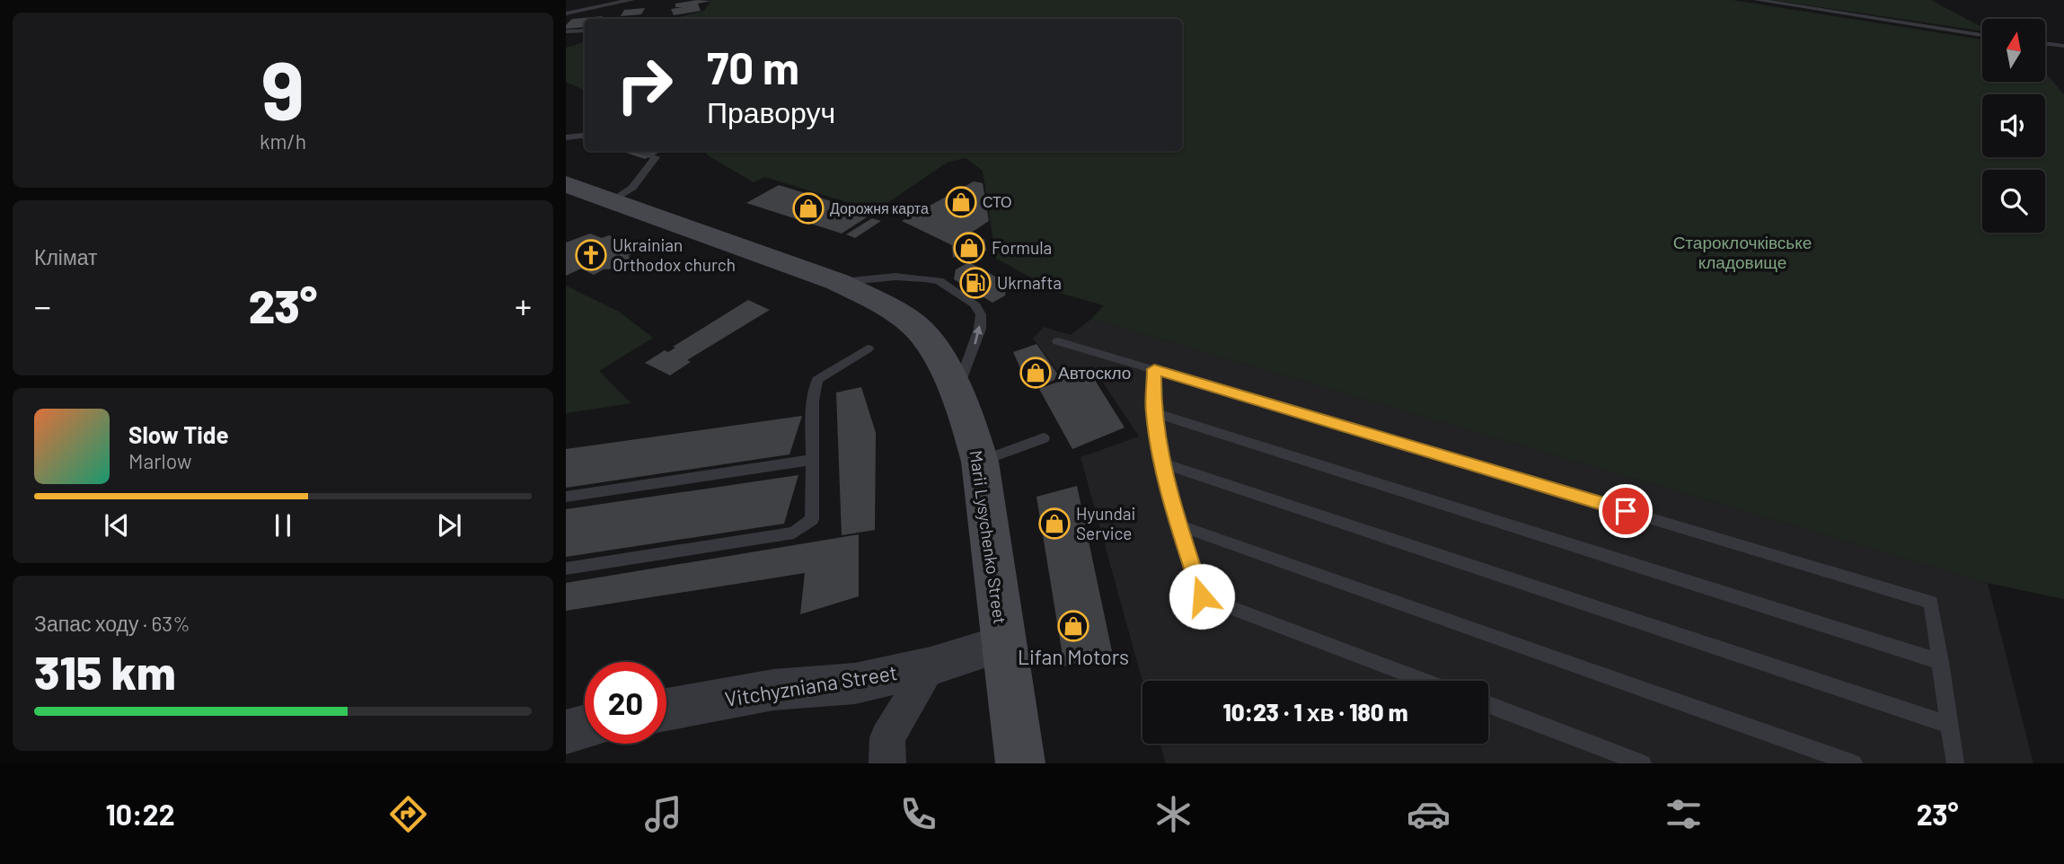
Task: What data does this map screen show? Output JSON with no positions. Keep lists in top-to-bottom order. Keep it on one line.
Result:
{"streets":{"main road":["Marii Lysychenko Street"],"street":["Vitchyzniana Street"]},"crossings":[["Marii Lysychenko Street","Vitchyzniana Street"]],"parks":["Староклочківське кладовище"],"places":{"shop":["СТО","Дорожня карта","Formula","Автоскло","Hyundai Service","Lifan Motors"],"church":["Ukrainian Orthodox church"],"fuel station":["Ukrnafta"]},"north":"top","page":{"tile":[["9","km/h"],"Клімат",["Запас ходу · 63%","315 km"]],"turn":["70 m","Праворуч"],"heat":["−","23°","+"],"song":["Slow Tide","Marlow"],"limit":"20","trip":"10:23 · 1 хв · 180 m","tabs":["10:22","23°"]}}
